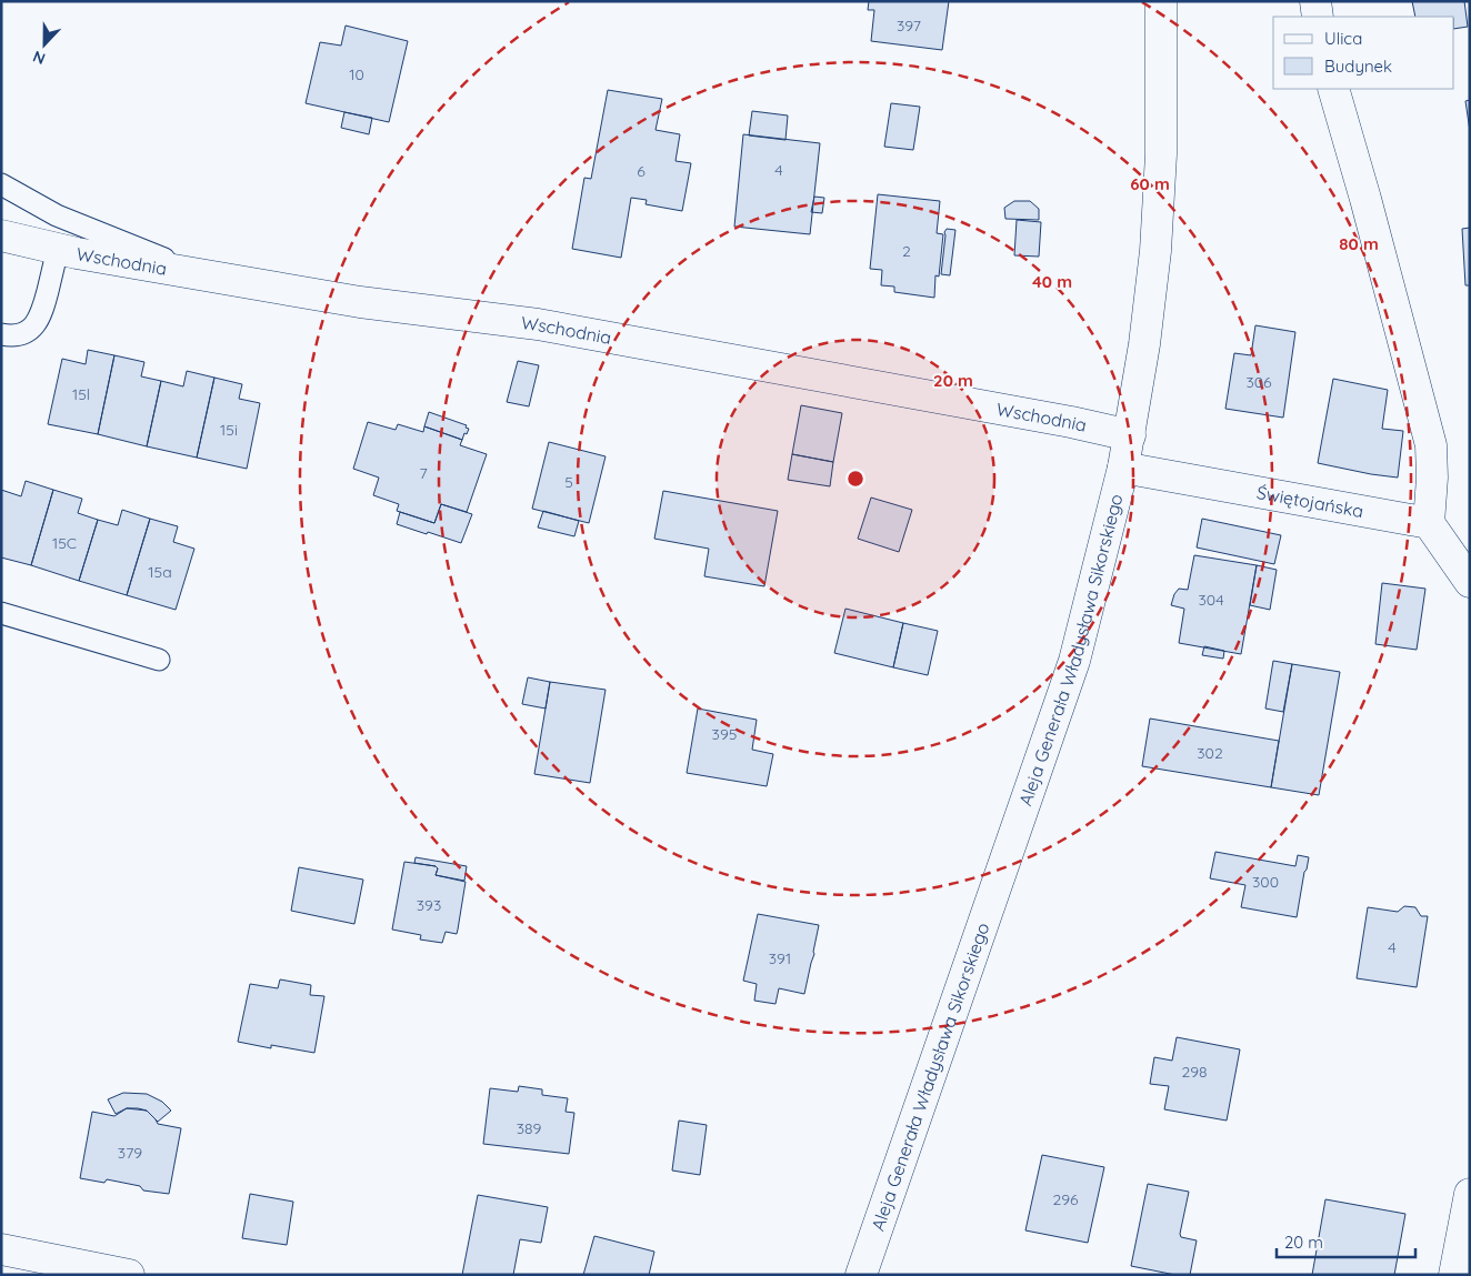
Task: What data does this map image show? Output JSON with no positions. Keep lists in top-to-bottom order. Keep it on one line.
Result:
{"streets":{"street":["Wschodnia","Świętojańska","Aleja Generała Władysława Sikorskiego"]},"crossings":[["Wschodnia","Aleja Generała Władysława Sikorskiego"],["Świętojańska","Aleja Generała Władysława Sikorskiego"]],"house_numbers":["397","10","4","6","2","306","15l","15i","7","5","15C","15a","304","395","302","300","393","4","391","298","389","379","296"],"legend":["Ulica","Budynek"],"scale_bar":"20 m","north":"bottom","rings":["60 m","80 m","40 m","20 m"]}
